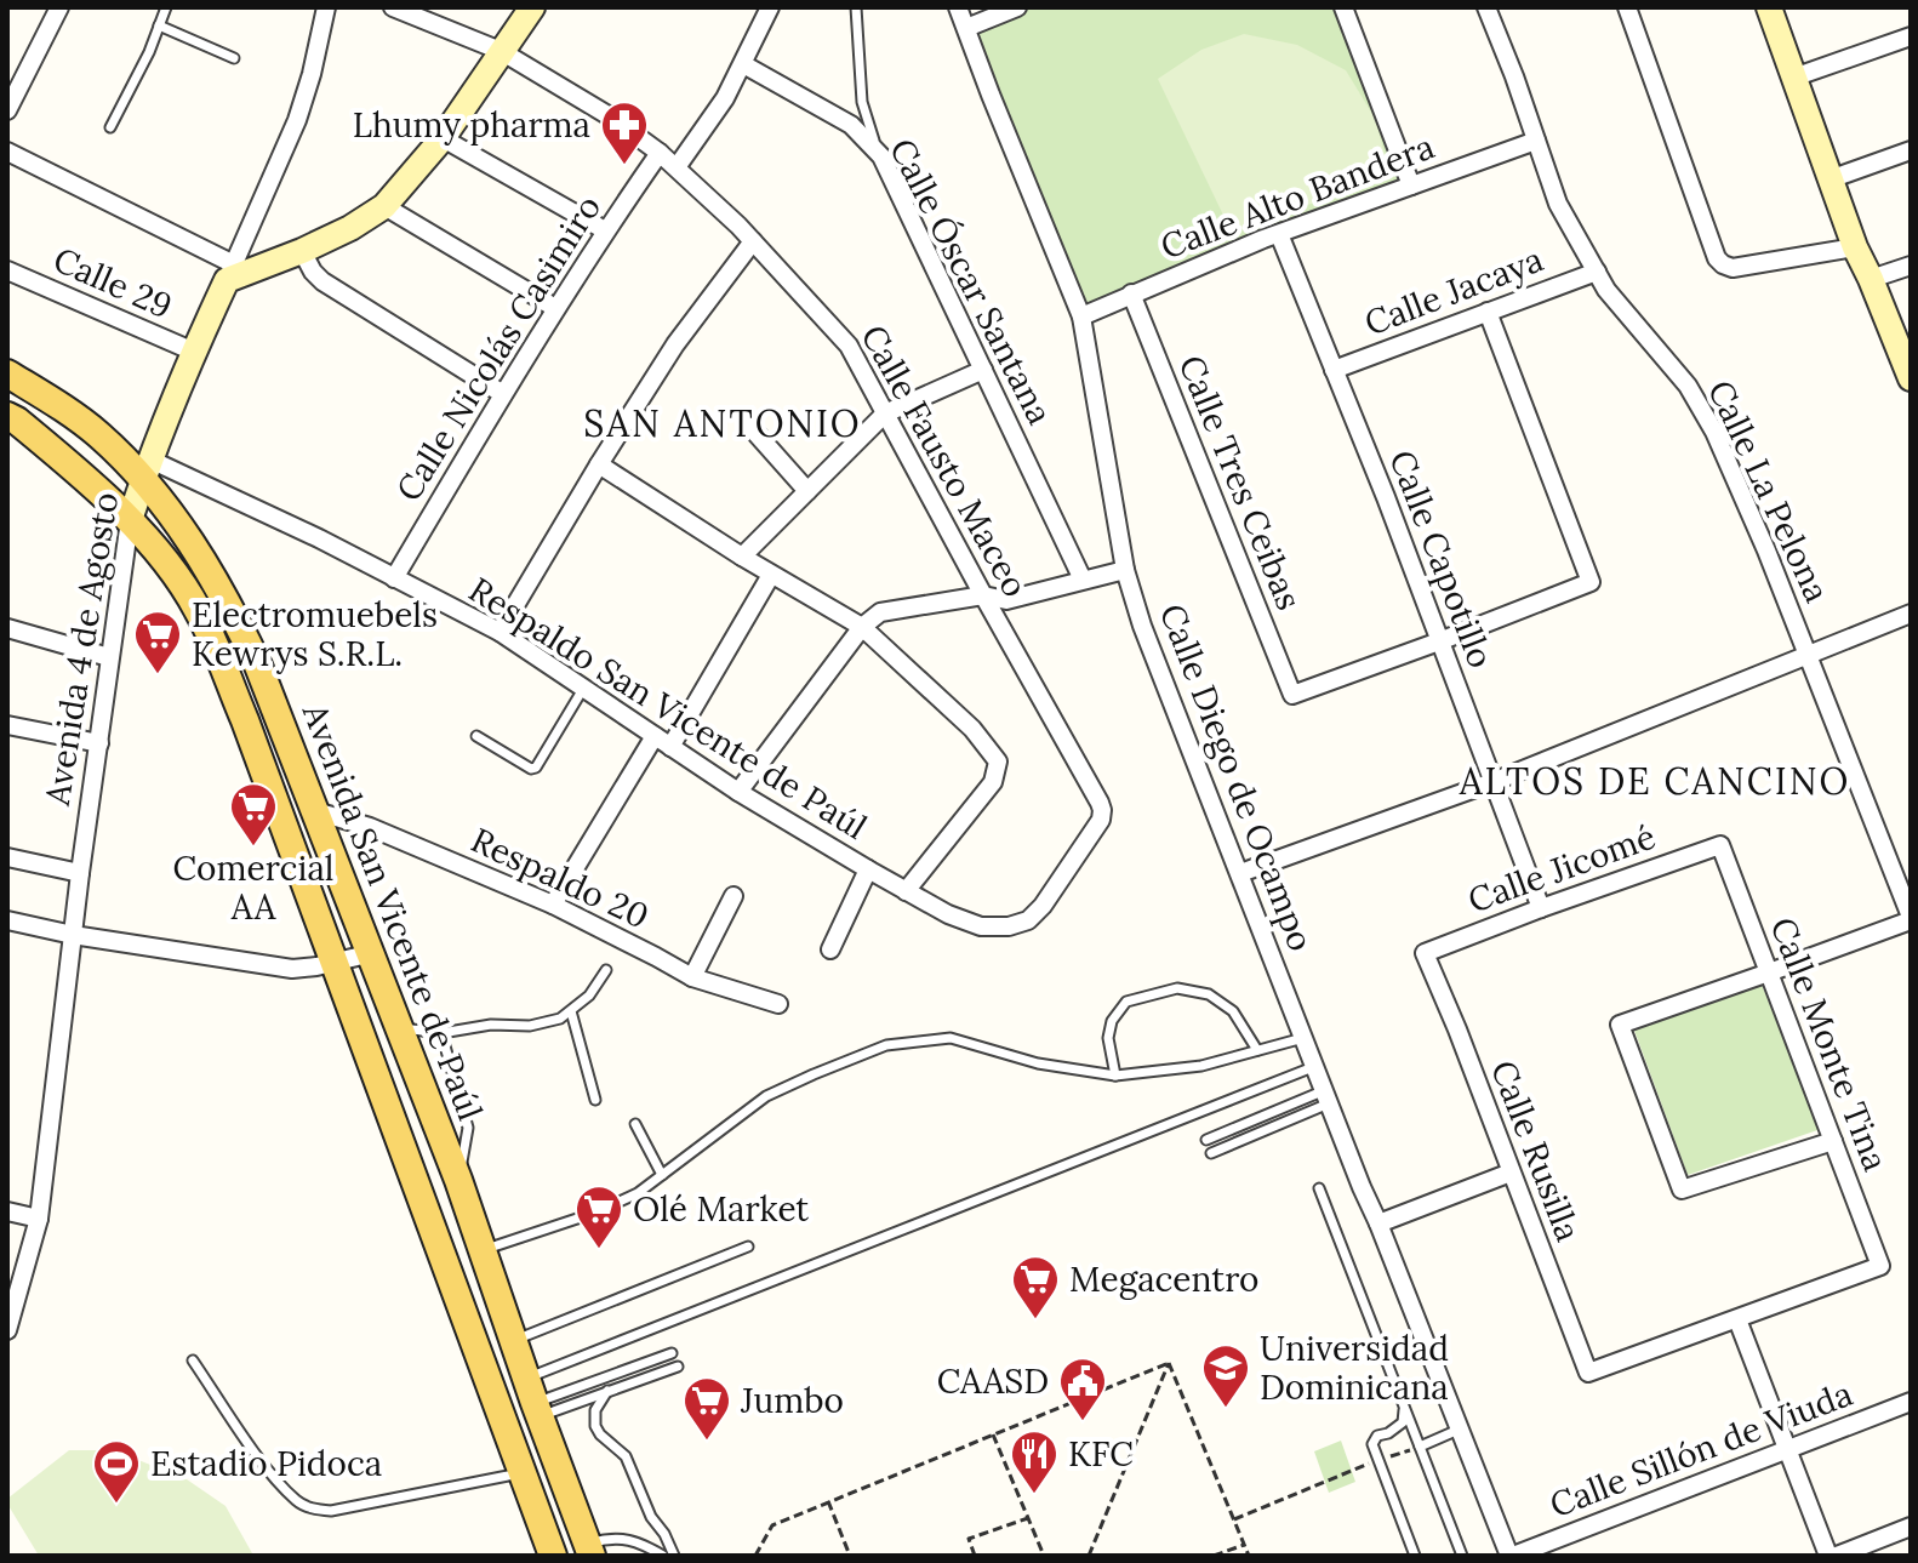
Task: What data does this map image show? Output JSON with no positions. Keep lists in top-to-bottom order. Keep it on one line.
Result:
{"streets":{"main road":["Avenida 4 de Agosto","Avenida San Vicente de Paúl"],"street":["Calle Alto Bandera","Calle Óscar Santana","Calle 29","Calle Jacaya","Calle Nicolás Casimiro","Calle Fausto Maceo","Calle Tres Ceibas","Calle La Pelona","Calle Capotillo","Respaldo San Vicente de Paúl","Calle Diego de Ocampo","Calle Jicomé","Respaldo 20","Calle Monte Tina","Calle Rusilla","Calle Sillón de Viuda"]},"crossings":[["Calle Alto Bandera","Calle Tres Ceibas"],["Calle Alto Bandera","Calle La Pelona"],["Calle Alto Bandera","Calle Capotillo"],["Calle Alto Bandera","Calle Diego de Ocampo"],["Calle 29","Avenida 4 de Agosto"],["Calle Jacaya","Calle La Pelona"],["Calle Jacaya","Calle Capotillo"],["Calle Nicolás Casimiro","Calle Fausto Maceo"],["Calle Nicolás Casimiro","Respaldo San Vicente de Paúl"],["Calle Fausto Maceo","Respaldo San Vicente de Paúl"],["Calle Tres Ceibas","Calle Capotillo"],["Calle Capotillo","Calle Jicomé"],["Avenida 4 de Agosto","Respaldo San Vicente de Paúl"],["Avenida 4 de Agosto","Avenida San Vicente de Paúl"],["Respaldo San Vicente de Paúl","Avenida San Vicente de Paúl"],["Calle Diego de Ocampo","Calle Sillón de Viuda"],["Calle Jicomé","Calle Monte Tina"],["Calle Jicomé","Calle Rusilla"],["Respaldo 20","Avenida San Vicente de Paúl"],["Calle Monte Tina","Calle Rusilla"]],"districts":["SAN ANTONIO","ALTOS DE CANCINO"],"places":{"pharmacy":["Lhumy pharma"],"supermarket":["Electromuebels Kewrys S.R.L.","Comercial AA","Olé Market","Megacentro","Jumbo"],"school or university":["Universidad Dominicana"],"public building":["CAASD"],"restaurant":["KFC"],"sports":["Estadio Pidoca"]}}
